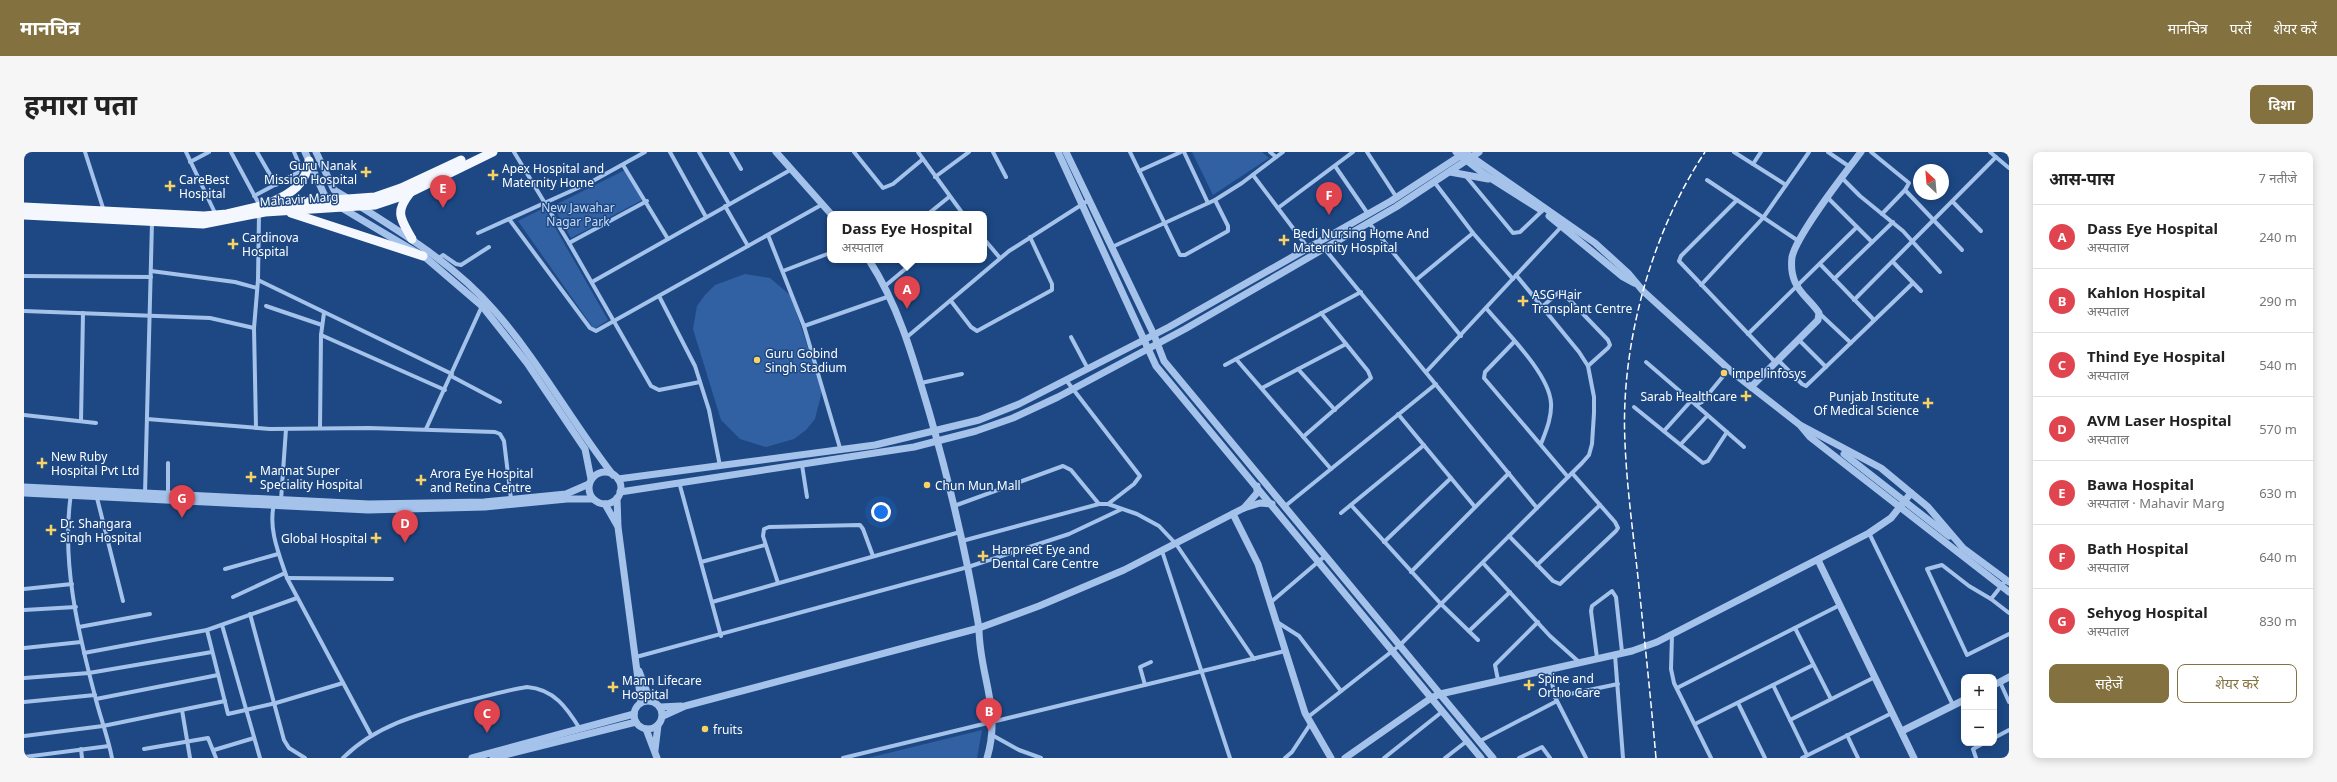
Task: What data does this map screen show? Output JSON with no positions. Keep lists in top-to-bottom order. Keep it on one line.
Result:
{"streets":{"highway":["Mahavir Marg"]},"parks":["New Jawahar Nagar Park"],"places":{"health":["Guru Nanak Mission Hospital","Apex Hospital and Maternity Home","CareBest Hospital","Bedi Nursing Home And Maternity Hospital","Cardinova Hospital","ASG Hair Transplant Centre","Sarab Healthcare","Punjab Institute Of Medical Science","New Ruby Hospital Pvt Ltd","Mannat Super Speciality Hospital","Arora Eye Hospital and Retina Centre","Dr. Shangara Singh Hospital","Global Hospital","Harpreet Eye and Dental Care Centre","Spine and Ortho Care","Mann Lifecare Hospital"],"other":["Guru Gobind Singh Stadium","impel infosys","Chun Mun Mall","fruits"]},"north":"top left","page":{"header":"मानचित्र","nav":["मानचित्र","परतें","शेयर करें"],"title":"हमारा पता","buttons":["दिशा",["सहेजें","शेयर करें"]],"heading":["आस-पास","7 नतीजे"],"pins":["E","F","A","G","D","B","C"],"list":[{"mark":"A","name":"Dass Eye Hospital","note":"अस्पताल","value":"240 m"},{"mark":"B","name":"Kahlon Hospital","note":"अस्पताल","value":"290 m"},{"mark":"C","name":"Thind Eye Hospital","note":"अस्पताल","value":"540 m"},{"mark":"D","name":"AVM Laser Hospital","note":"अस्पताल","value":"570 m"},{"mark":"E","name":"Bawa Hospital","note":"अस्पताल · Mahavir Marg","value":"630 m"},{"mark":"F","name":"Bath Hospital","note":"अस्पताल","value":"640 m"},{"mark":"G","name":"Sehyog Hospital","note":"अस्पताल","value":"830 m"}],"popup":["Dass Eye Hospital","अस्पताल"],"map_buttons":["+","−"]}}
